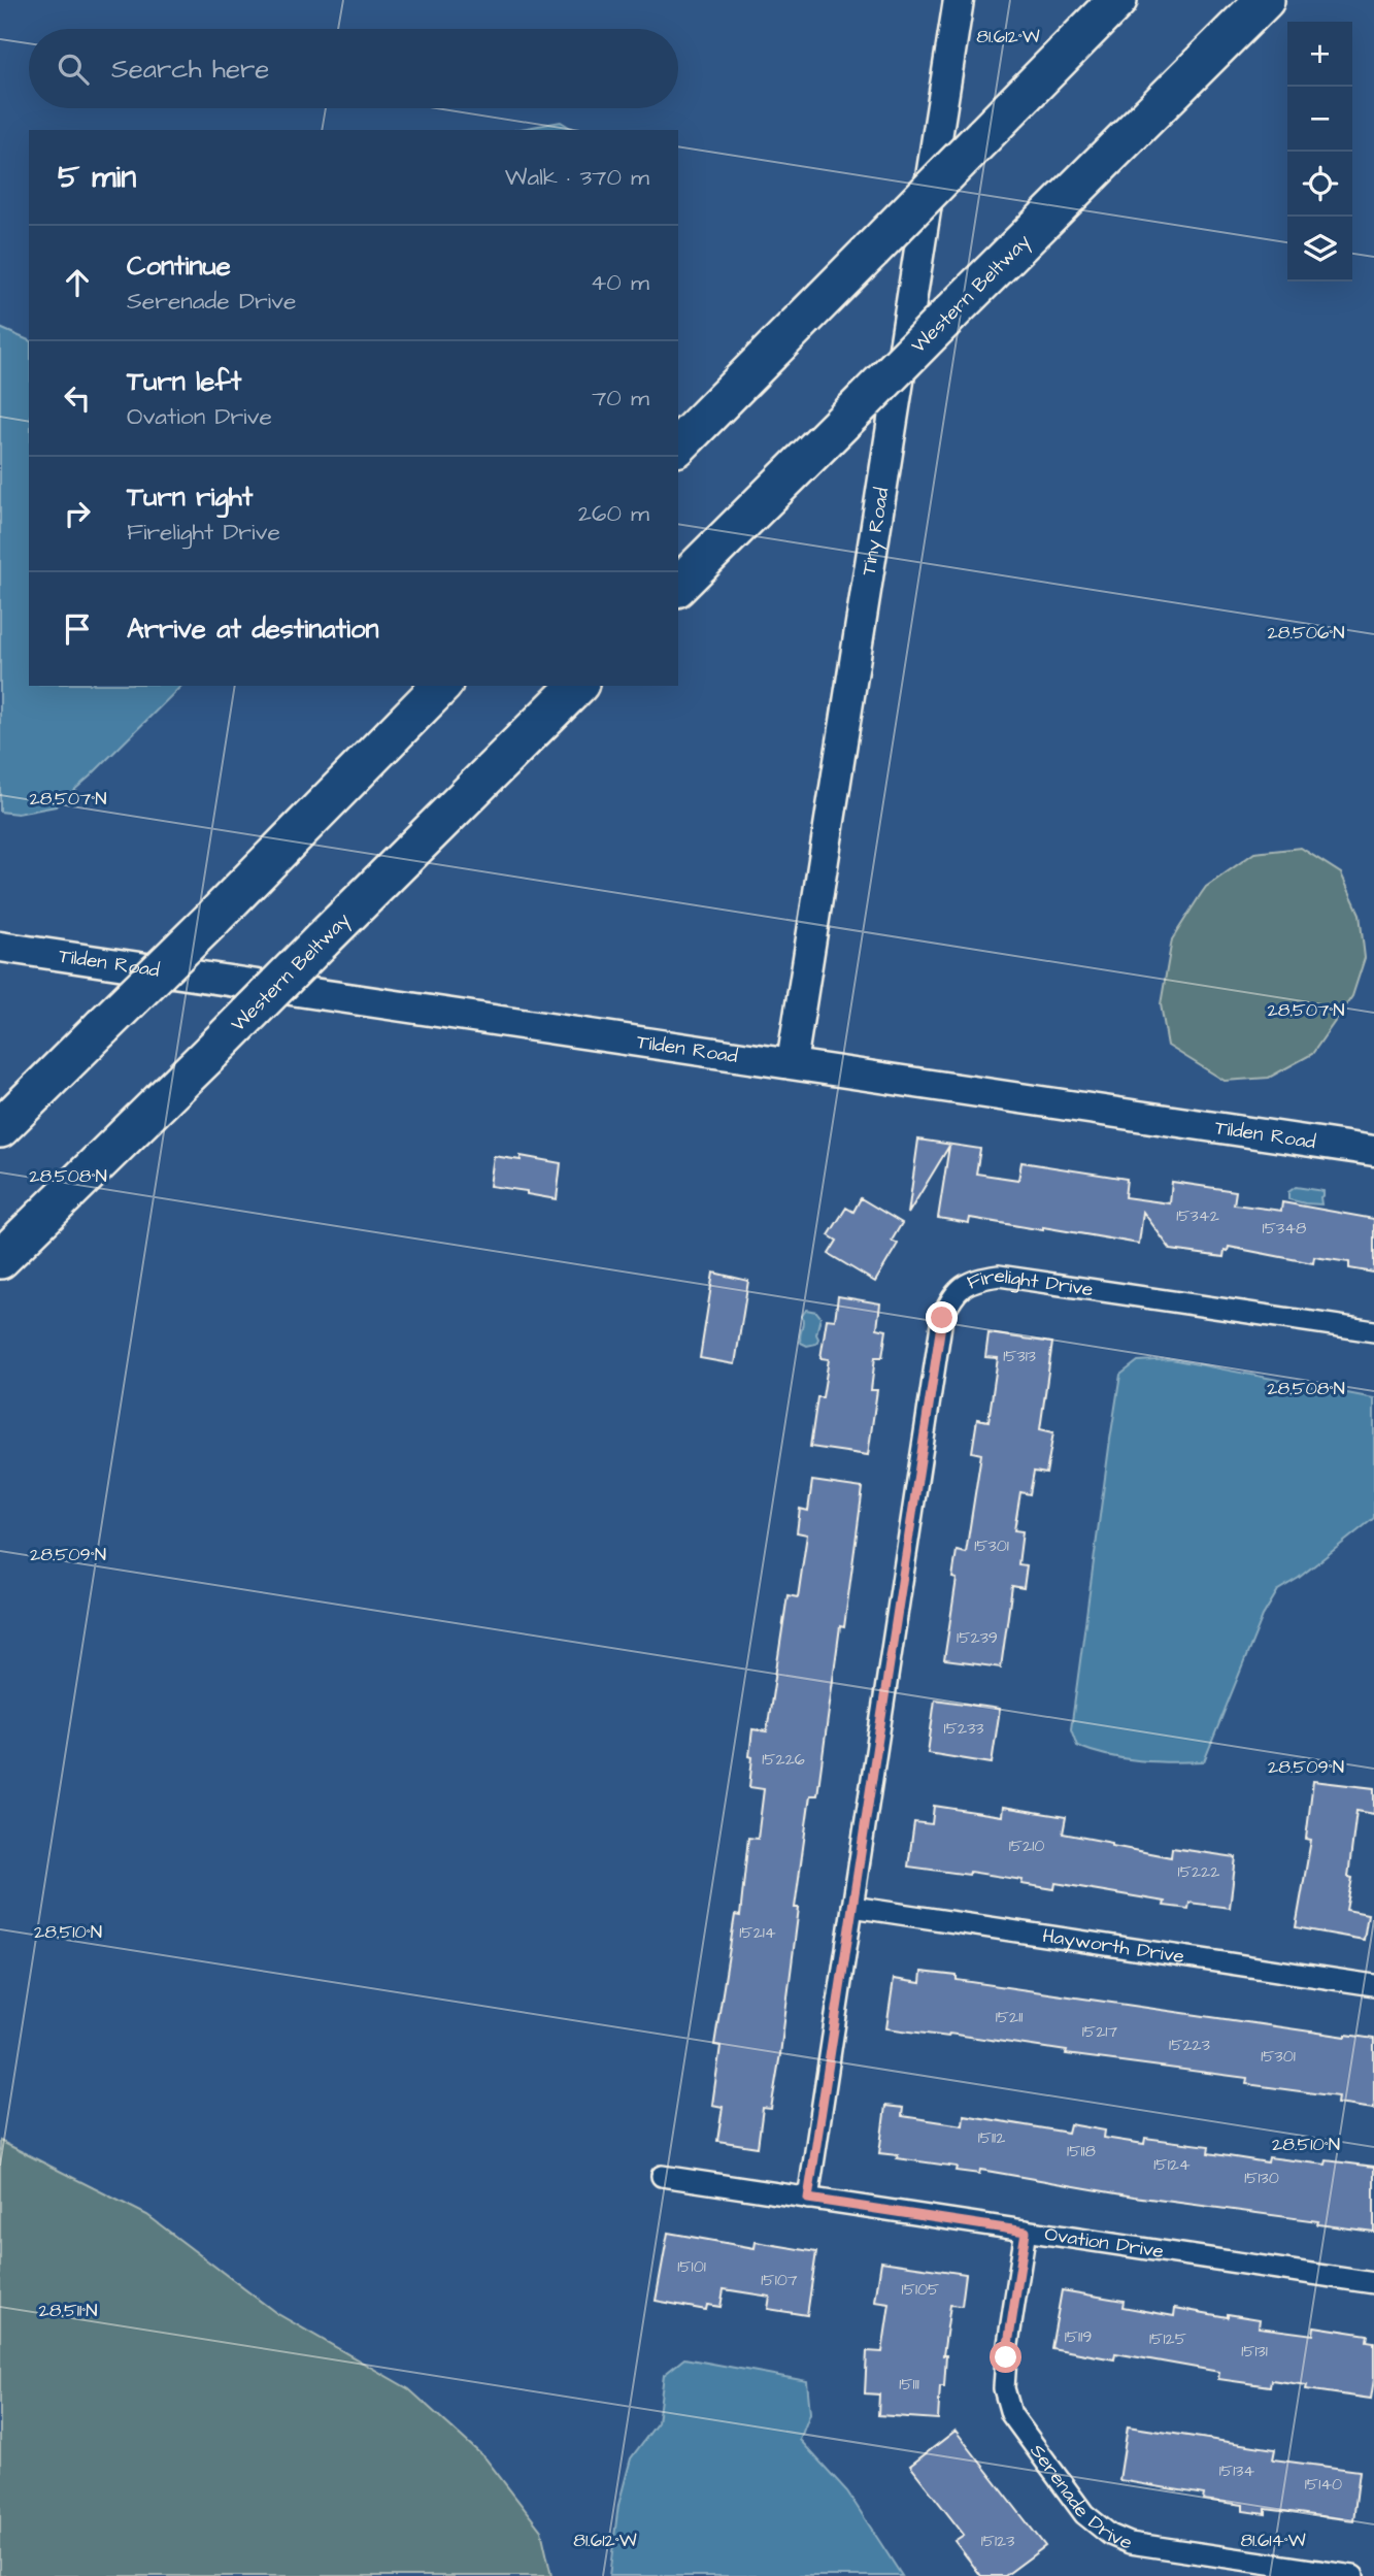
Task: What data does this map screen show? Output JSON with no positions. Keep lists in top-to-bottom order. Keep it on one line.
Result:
{"streets":{"highway":["Western Beltway"],"street":["Tiny Road","Tilden Road","Firelight Drive","Hayworth Drive","Ovation Drive","Serenade Drive"]},"crossings":[["Tiny Road","Tilden Road"],["Firelight Drive","Hayworth Drive"],["Firelight Drive","Ovation Drive"],["Ovation Drive","Serenade Drive"]],"house_numbers":["15342","15348","15313","15301","15239","15233","15226","15210","15222","15214","15211","15217","15223","15301","15112","15118","15124","15130","15101","15107","15105","15119","15125","15131","15111","15134","15140","15123"],"page":{"map_buttons":["+","−"],"search":"Search here","heading":["5 min","Walk · 370 m"],"list":[["Continue","Serenade Drive","40 m"],["Turn left","Ovation Drive","70 m"],["Turn right","Firelight Drive","260 m"],"Arrive at destination"]},"coordinates":["81.612°W","28.506°N","28.507°N","28.508°N","28.509°N","28.510°N","28.511°N","81.614°W"]}
